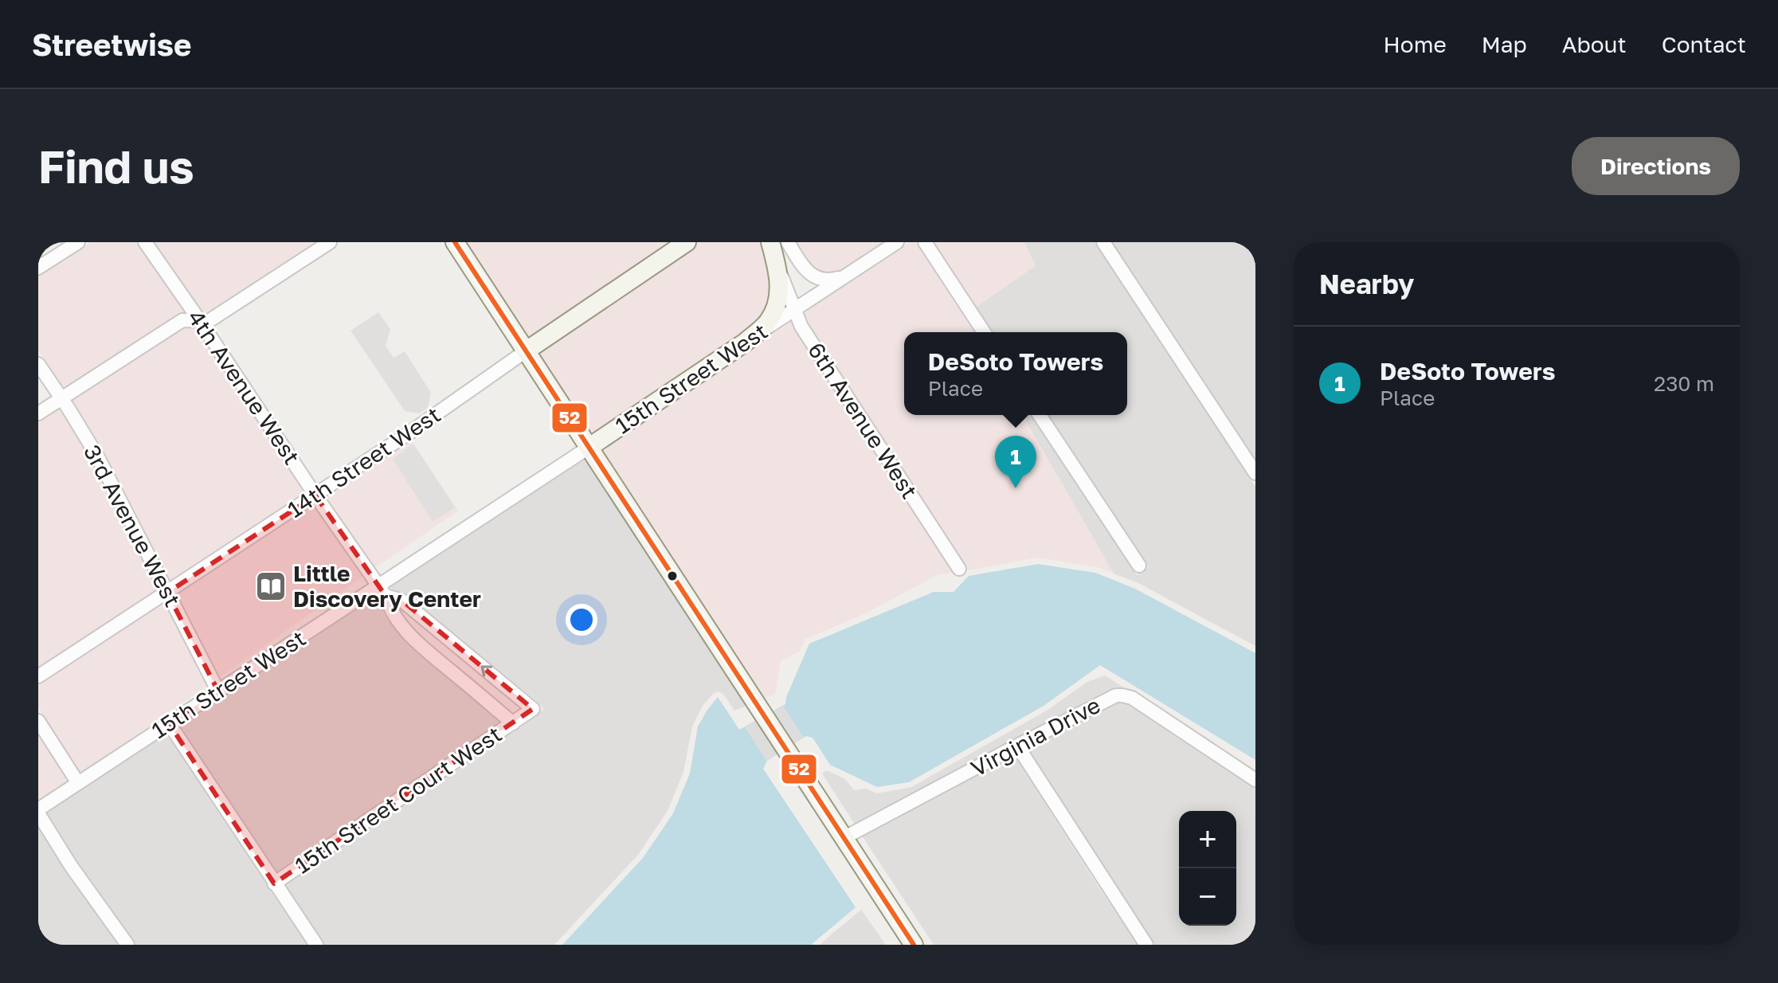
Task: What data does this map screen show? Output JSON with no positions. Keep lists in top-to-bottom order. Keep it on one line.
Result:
{"streets":{"main road":["15th Street West","6th Avenue West","14th Street West"],"street":["4th Avenue West","3rd Avenue West","Virginia Drive","15th Street Court West"]},"crossings":[["15th Street West","4th Avenue West"],["15th Street West","6th Avenue West"],["15th Street West","3rd Avenue West"],["4th Avenue West","14th Street West"],["4th Avenue West","15th Street Court West"],["14th Street West","3rd Avenue West"]],"places":{"library":["Little Discovery Center"]},"lines":["transit line 52"],"page":{"header":"Streetwise","nav":["Home","Map","About","Contact"],"buttons":"Directions","title":"Find us","heading":"Nearby","list":[{"mark":"1","name":"DeSoto Towers","note":"Place","value":"230 m"}],"popup":["DeSoto Towers","Place"],"pins":"1","map_buttons":["+","−"]}}
